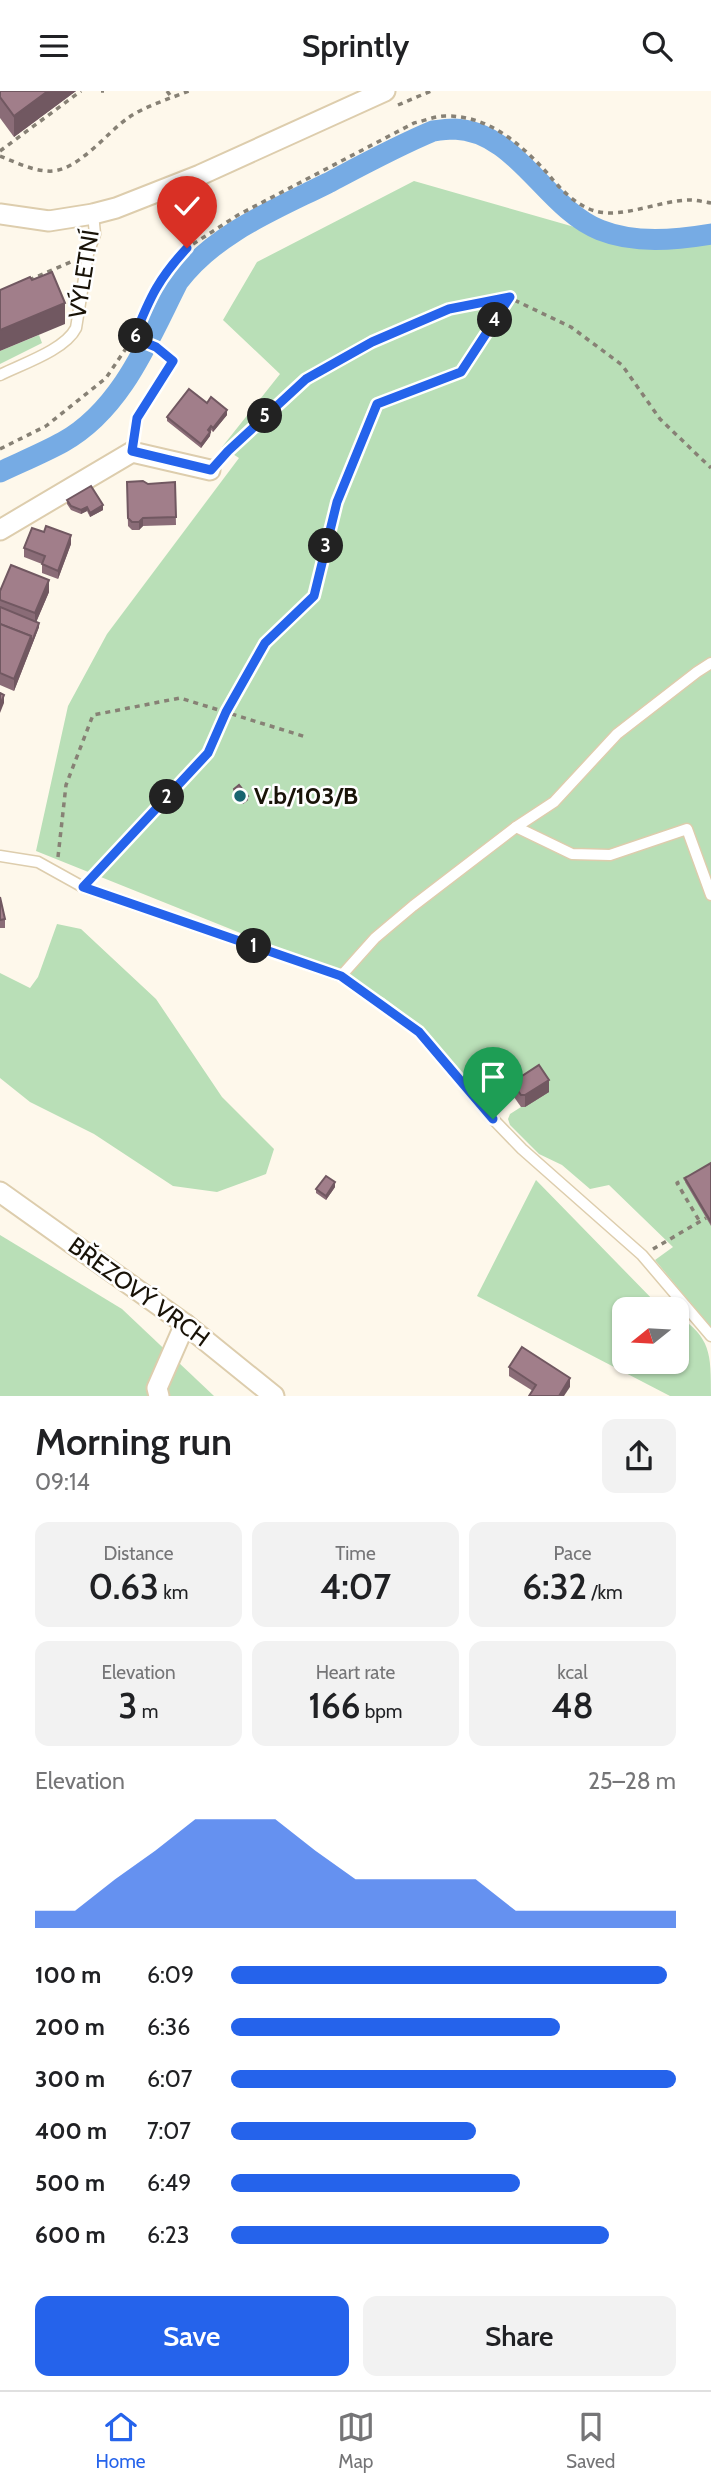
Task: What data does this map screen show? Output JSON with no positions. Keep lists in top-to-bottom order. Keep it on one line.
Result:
{"streets":{"street":["BŘEZOVÝ VRCH"],"lane":["VÝLETNÍ"]},"places":["V.b/103/B"],"north":"left","page":{"header":"Sprintly","pins":["4","6","5","3","2","1"],"heading":["Morning run","09:14"],"stats":[["Distance","0.63 km"],["Time","4:07"],["Pace","6:32 /km"],["Elevation","3 m"],["Heart rate","166 bpm"],["kcal","48"]],"chart":["Elevation","25–28 m"],"list":[{"name":"100 m","note":"6:09"},{"name":"200 m","note":"6:36"},{"name":"300 m","note":"6:07"},{"name":"400 m","note":"7:07"},{"name":"500 m","note":"6:49"},{"name":"600 m","note":"6:23"}],"buttons":["Save","Share"],"tabs":["Home","Map","Saved"]}}
